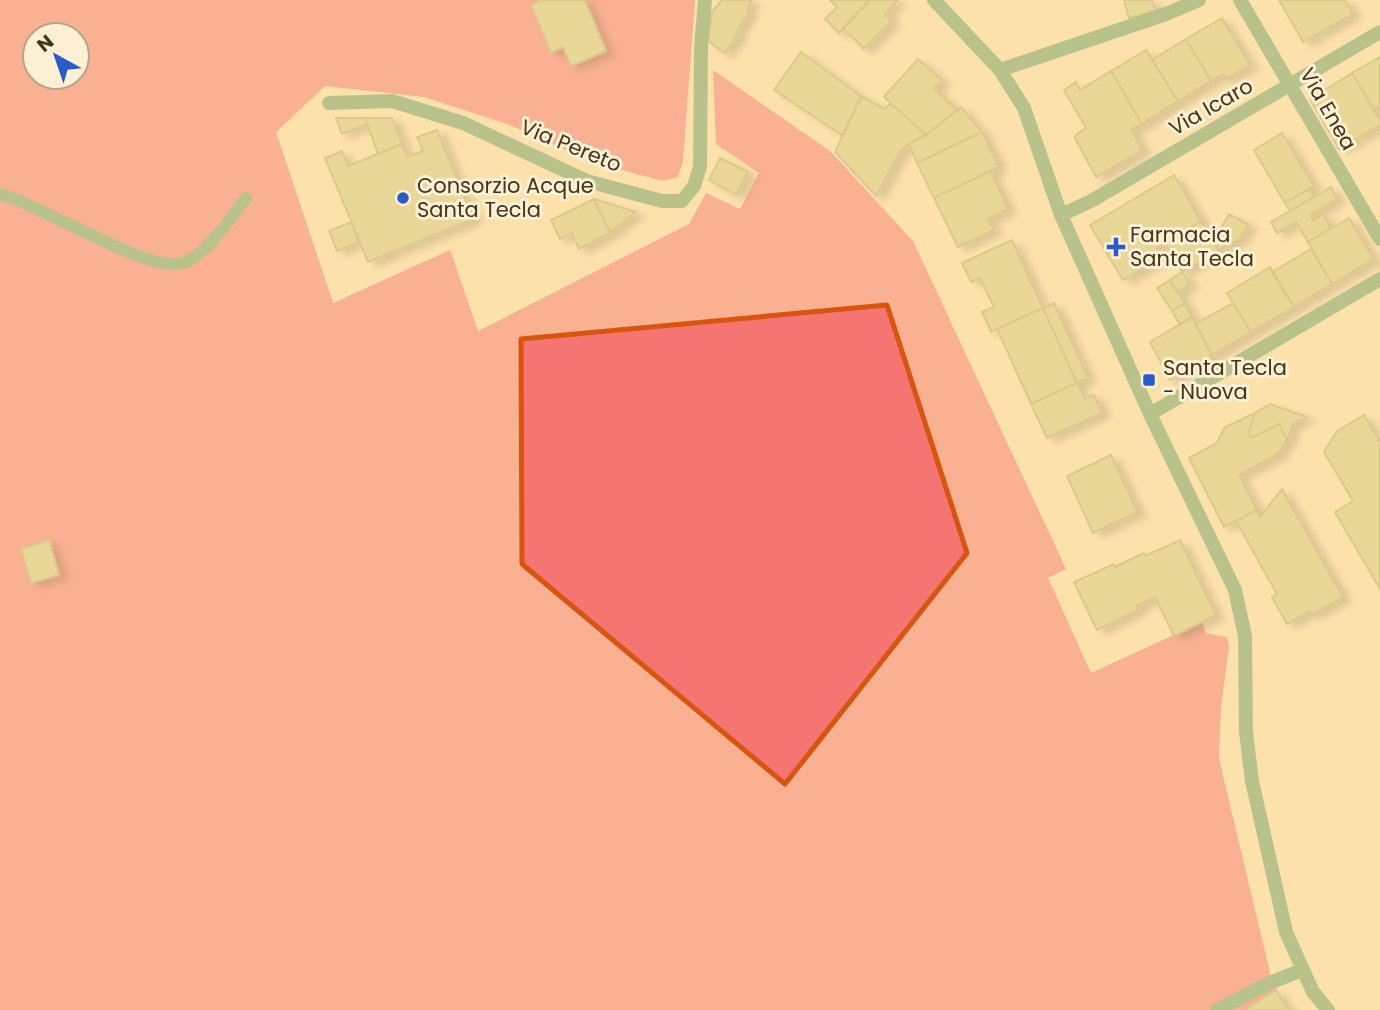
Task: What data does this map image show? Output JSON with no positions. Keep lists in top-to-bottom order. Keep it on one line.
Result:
{"streets":{"street":["Via Icaro","Via Enea","Via Pereto"]},"crossings":[["Via Icaro","Via Enea"]],"places":{"other":["Consorzio Acque Santa Tecla"],"health":["Farmacia Santa Tecla"],"transit":["Santa Tecla - Nuova"]},"north":"top left"}
